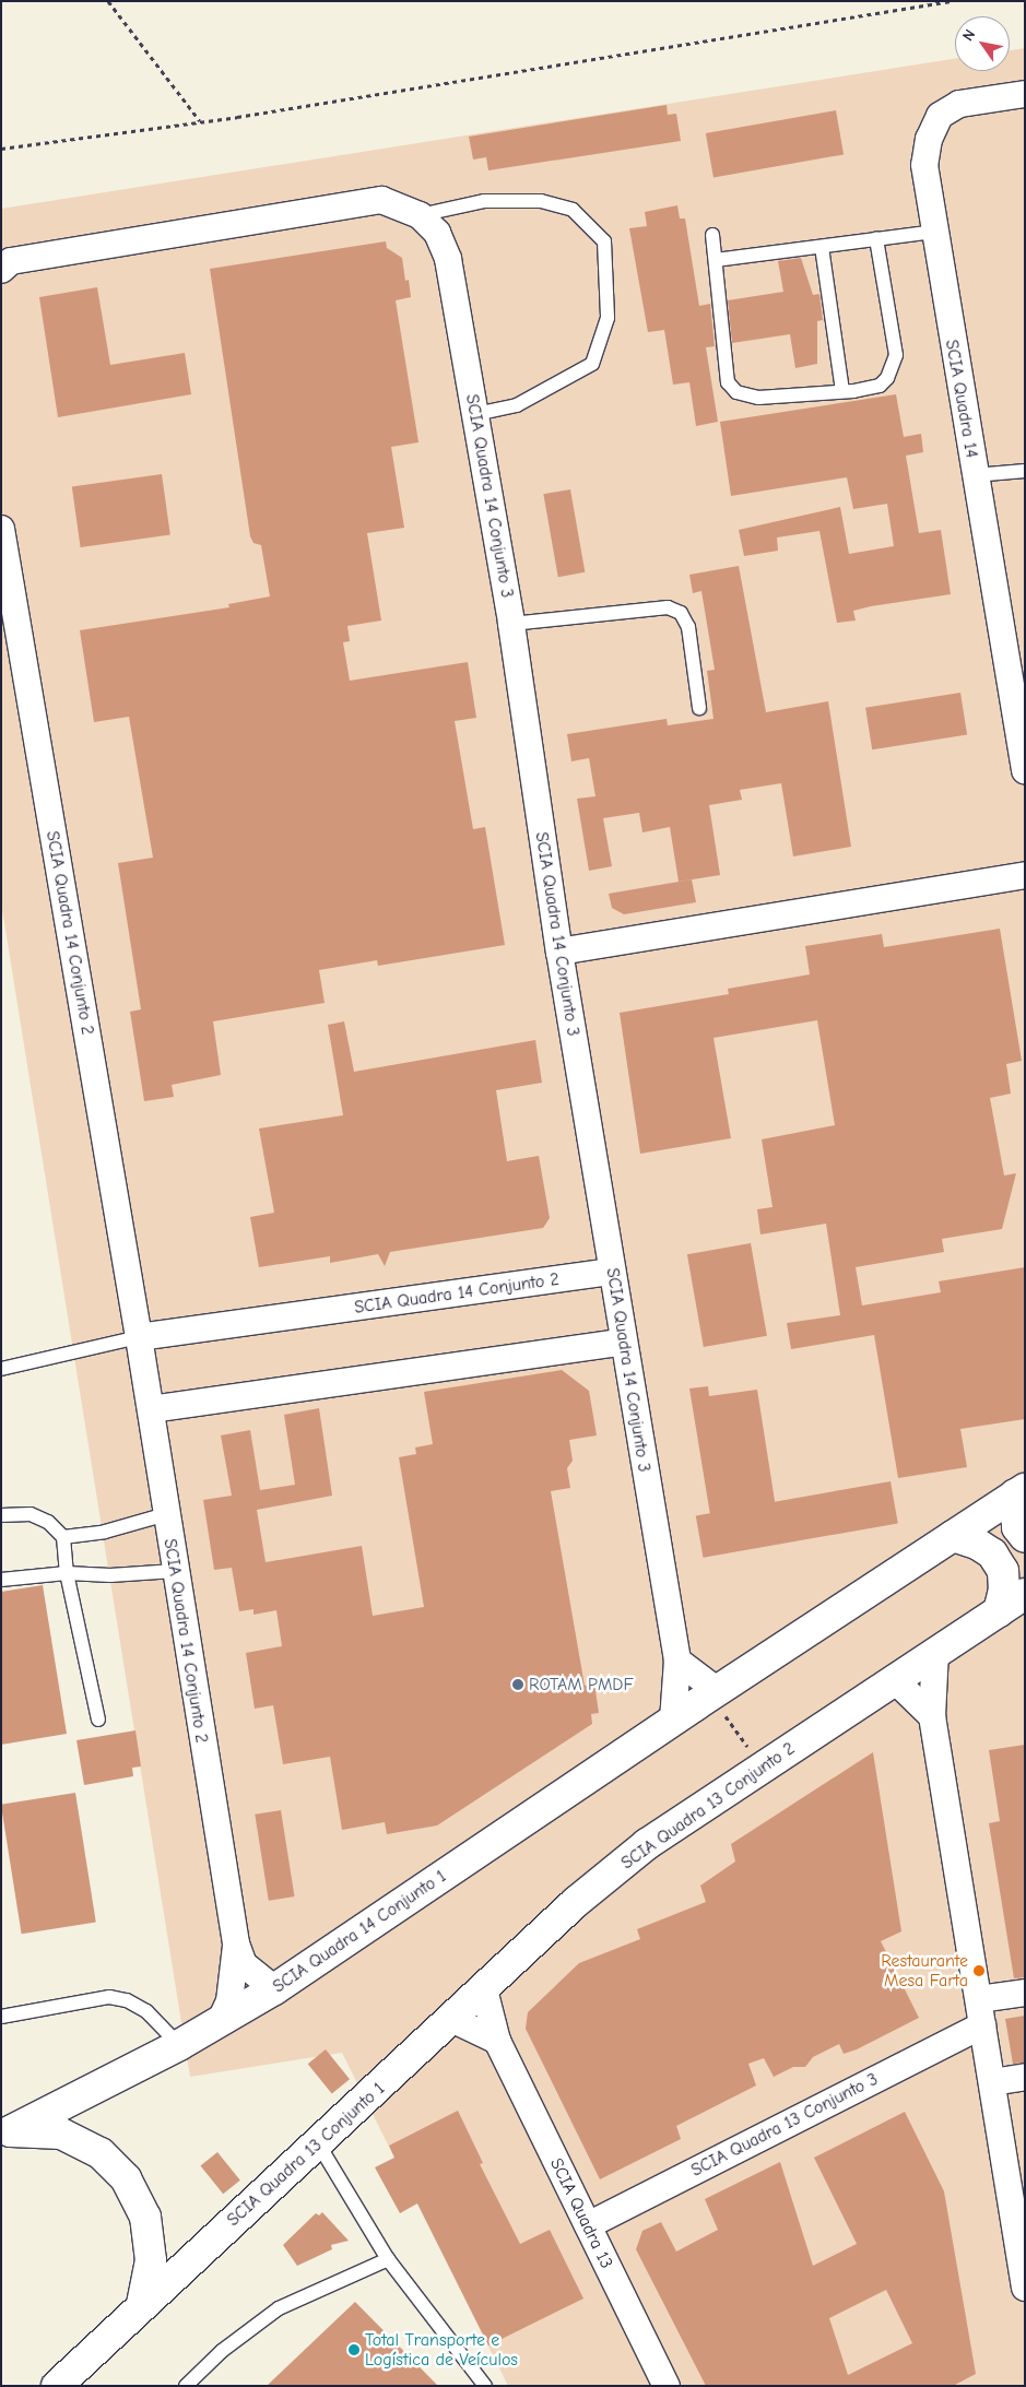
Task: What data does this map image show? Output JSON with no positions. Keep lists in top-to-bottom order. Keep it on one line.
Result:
{"streets":{"main road":["SCIA Quadra 13 Conjunto 2","SCIA Quadra 14 Conjunto 1","SCIA Quadra 13 Conjunto 1"],"street":["SCIA Quadra 14","SCIA Quadra 14 Conjunto 3","SCIA Quadra 14 Conjunto 2","SCIA Quadra 13 Conjunto 3","SCIA Quadra 13"]},"crossings":[["SCIA Quadra 14 Conjunto 3","SCIA Quadra 14 Conjunto 2"],["SCIA Quadra 14 Conjunto 3","SCIA Quadra 14 Conjunto 1"],["SCIA Quadra 13 Conjunto 2","SCIA Quadra 13 Conjunto 1"],["SCIA Quadra 13 Conjunto 2","SCIA Quadra 13"],["SCIA Quadra 13 Conjunto 3","SCIA Quadra 13"],["SCIA Quadra 13 Conjunto 1","SCIA Quadra 13"]],"places":["ROTAM PMDF","Restaurante Mesa Farta","Total Transporte e Logística de Veículos"],"north":"top left"}
